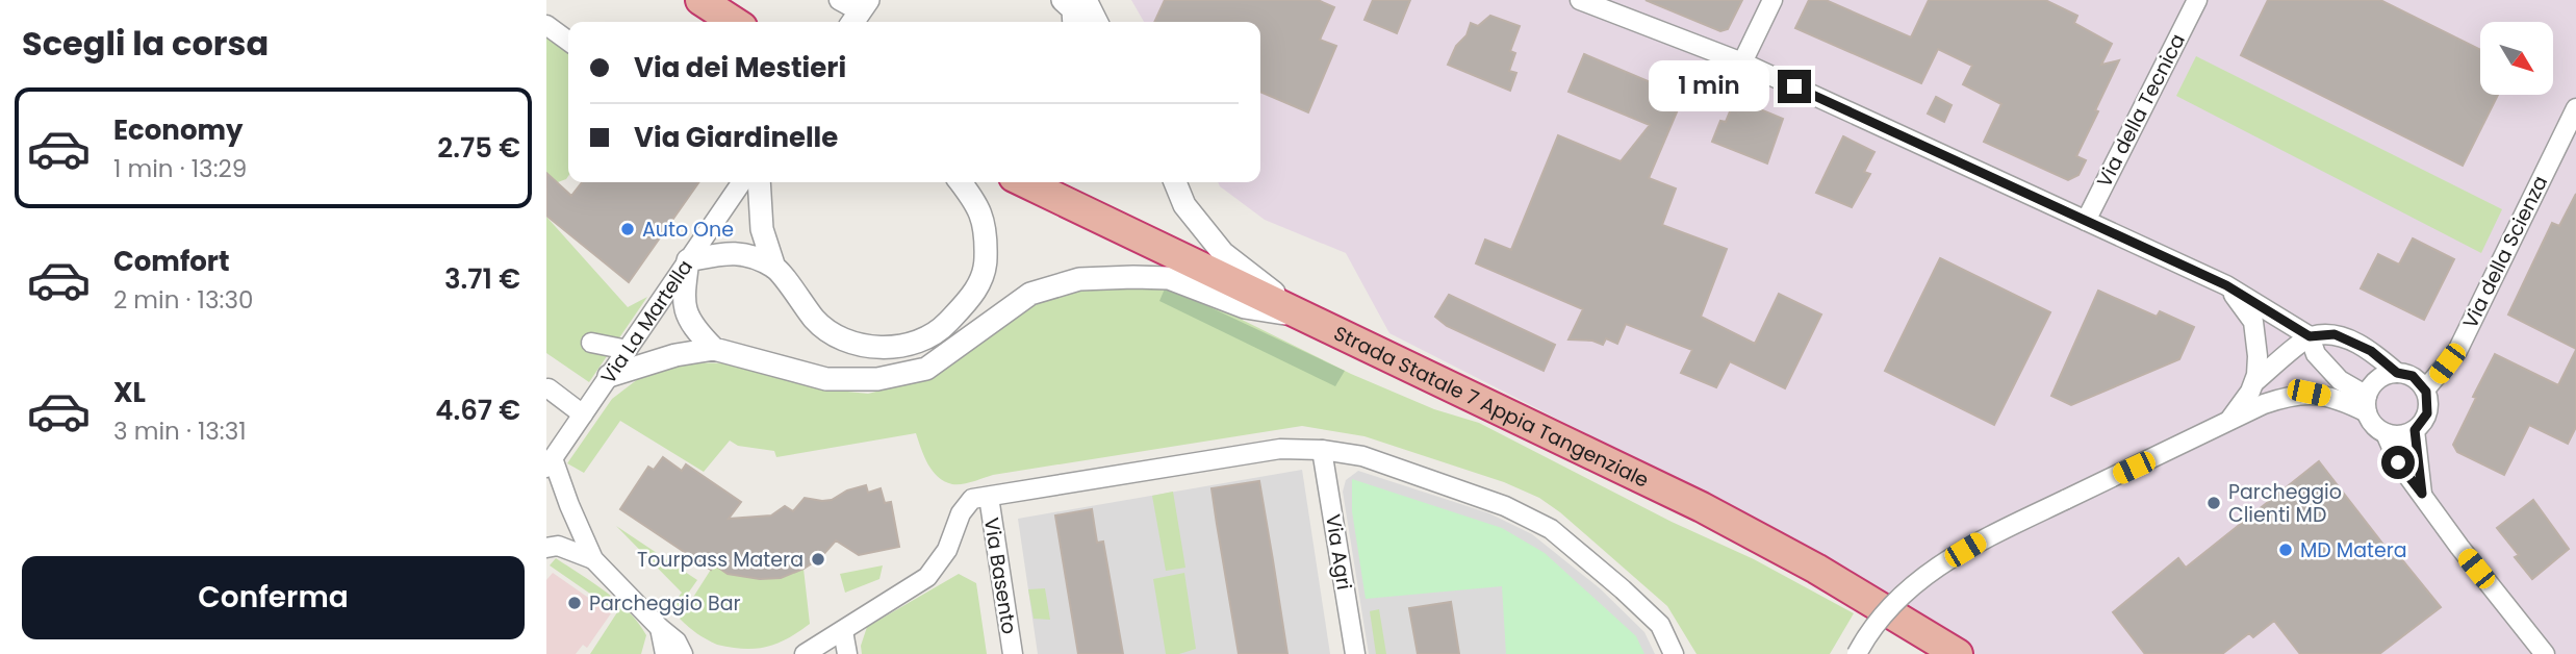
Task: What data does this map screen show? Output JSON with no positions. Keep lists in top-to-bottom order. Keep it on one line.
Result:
{"streets":{"highway":["Strada Statale 7 Appia Tangenziale"],"street":["Via della Tecnica","Via della Scienza","Via La Martella","Via Agri","Via Basento"]},"places":["Auto One","Parcheggio Clienti MD","MD Matera","Tourpass Matera","Parcheggio Bar"],"north":"bottom right","page":{"heading":"Scegli la corsa","banner":["Via dei Mestieri","Via Giardinelle"],"bubble":"1 min","list":[{"name":"Economy","note":"1 min · 13:29","value":"2.75 €"},{"name":"Comfort","note":"2 min · 13:30","value":"3.71 €"},{"name":"XL","note":"3 min · 13:31","value":"4.67 €"}],"buttons":"Conferma"}}
